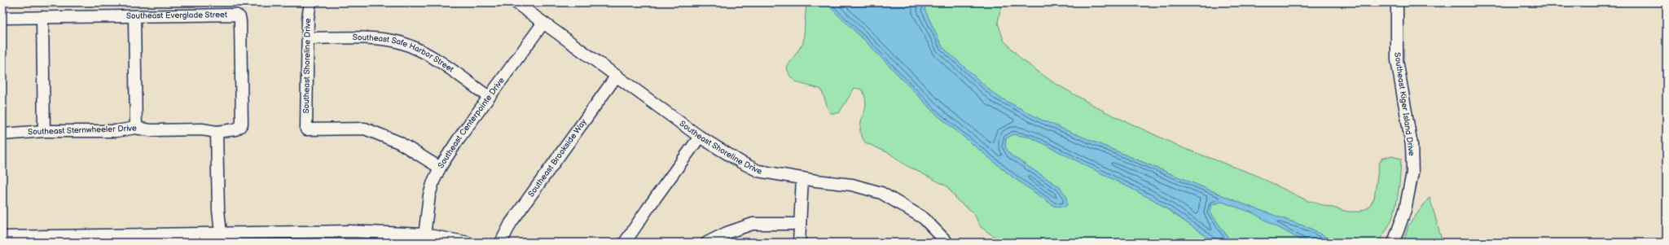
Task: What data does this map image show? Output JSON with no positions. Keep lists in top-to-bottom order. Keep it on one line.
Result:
{"streets":{"street":["Southeast Everglade Street","Southeast Safe Harbor Street","Southeast Shoreline Drive","Southeast Kiger Island Drive","Southeast Centerpointe Drive","Southeast Sternwheeler Drive","Southeast Brookside Way"]},"crossings":[["Southeast Everglade Street","Southeast Sternwheeler Drive"],["Southeast Safe Harbor Street","Southeast Shoreline Drive"],["Southeast Safe Harbor Street","Southeast Centerpointe Drive"],["Southeast Shoreline Drive","Southeast Centerpointe Drive"],["Southeast Shoreline Drive","Southeast Brookside Way"]]}
